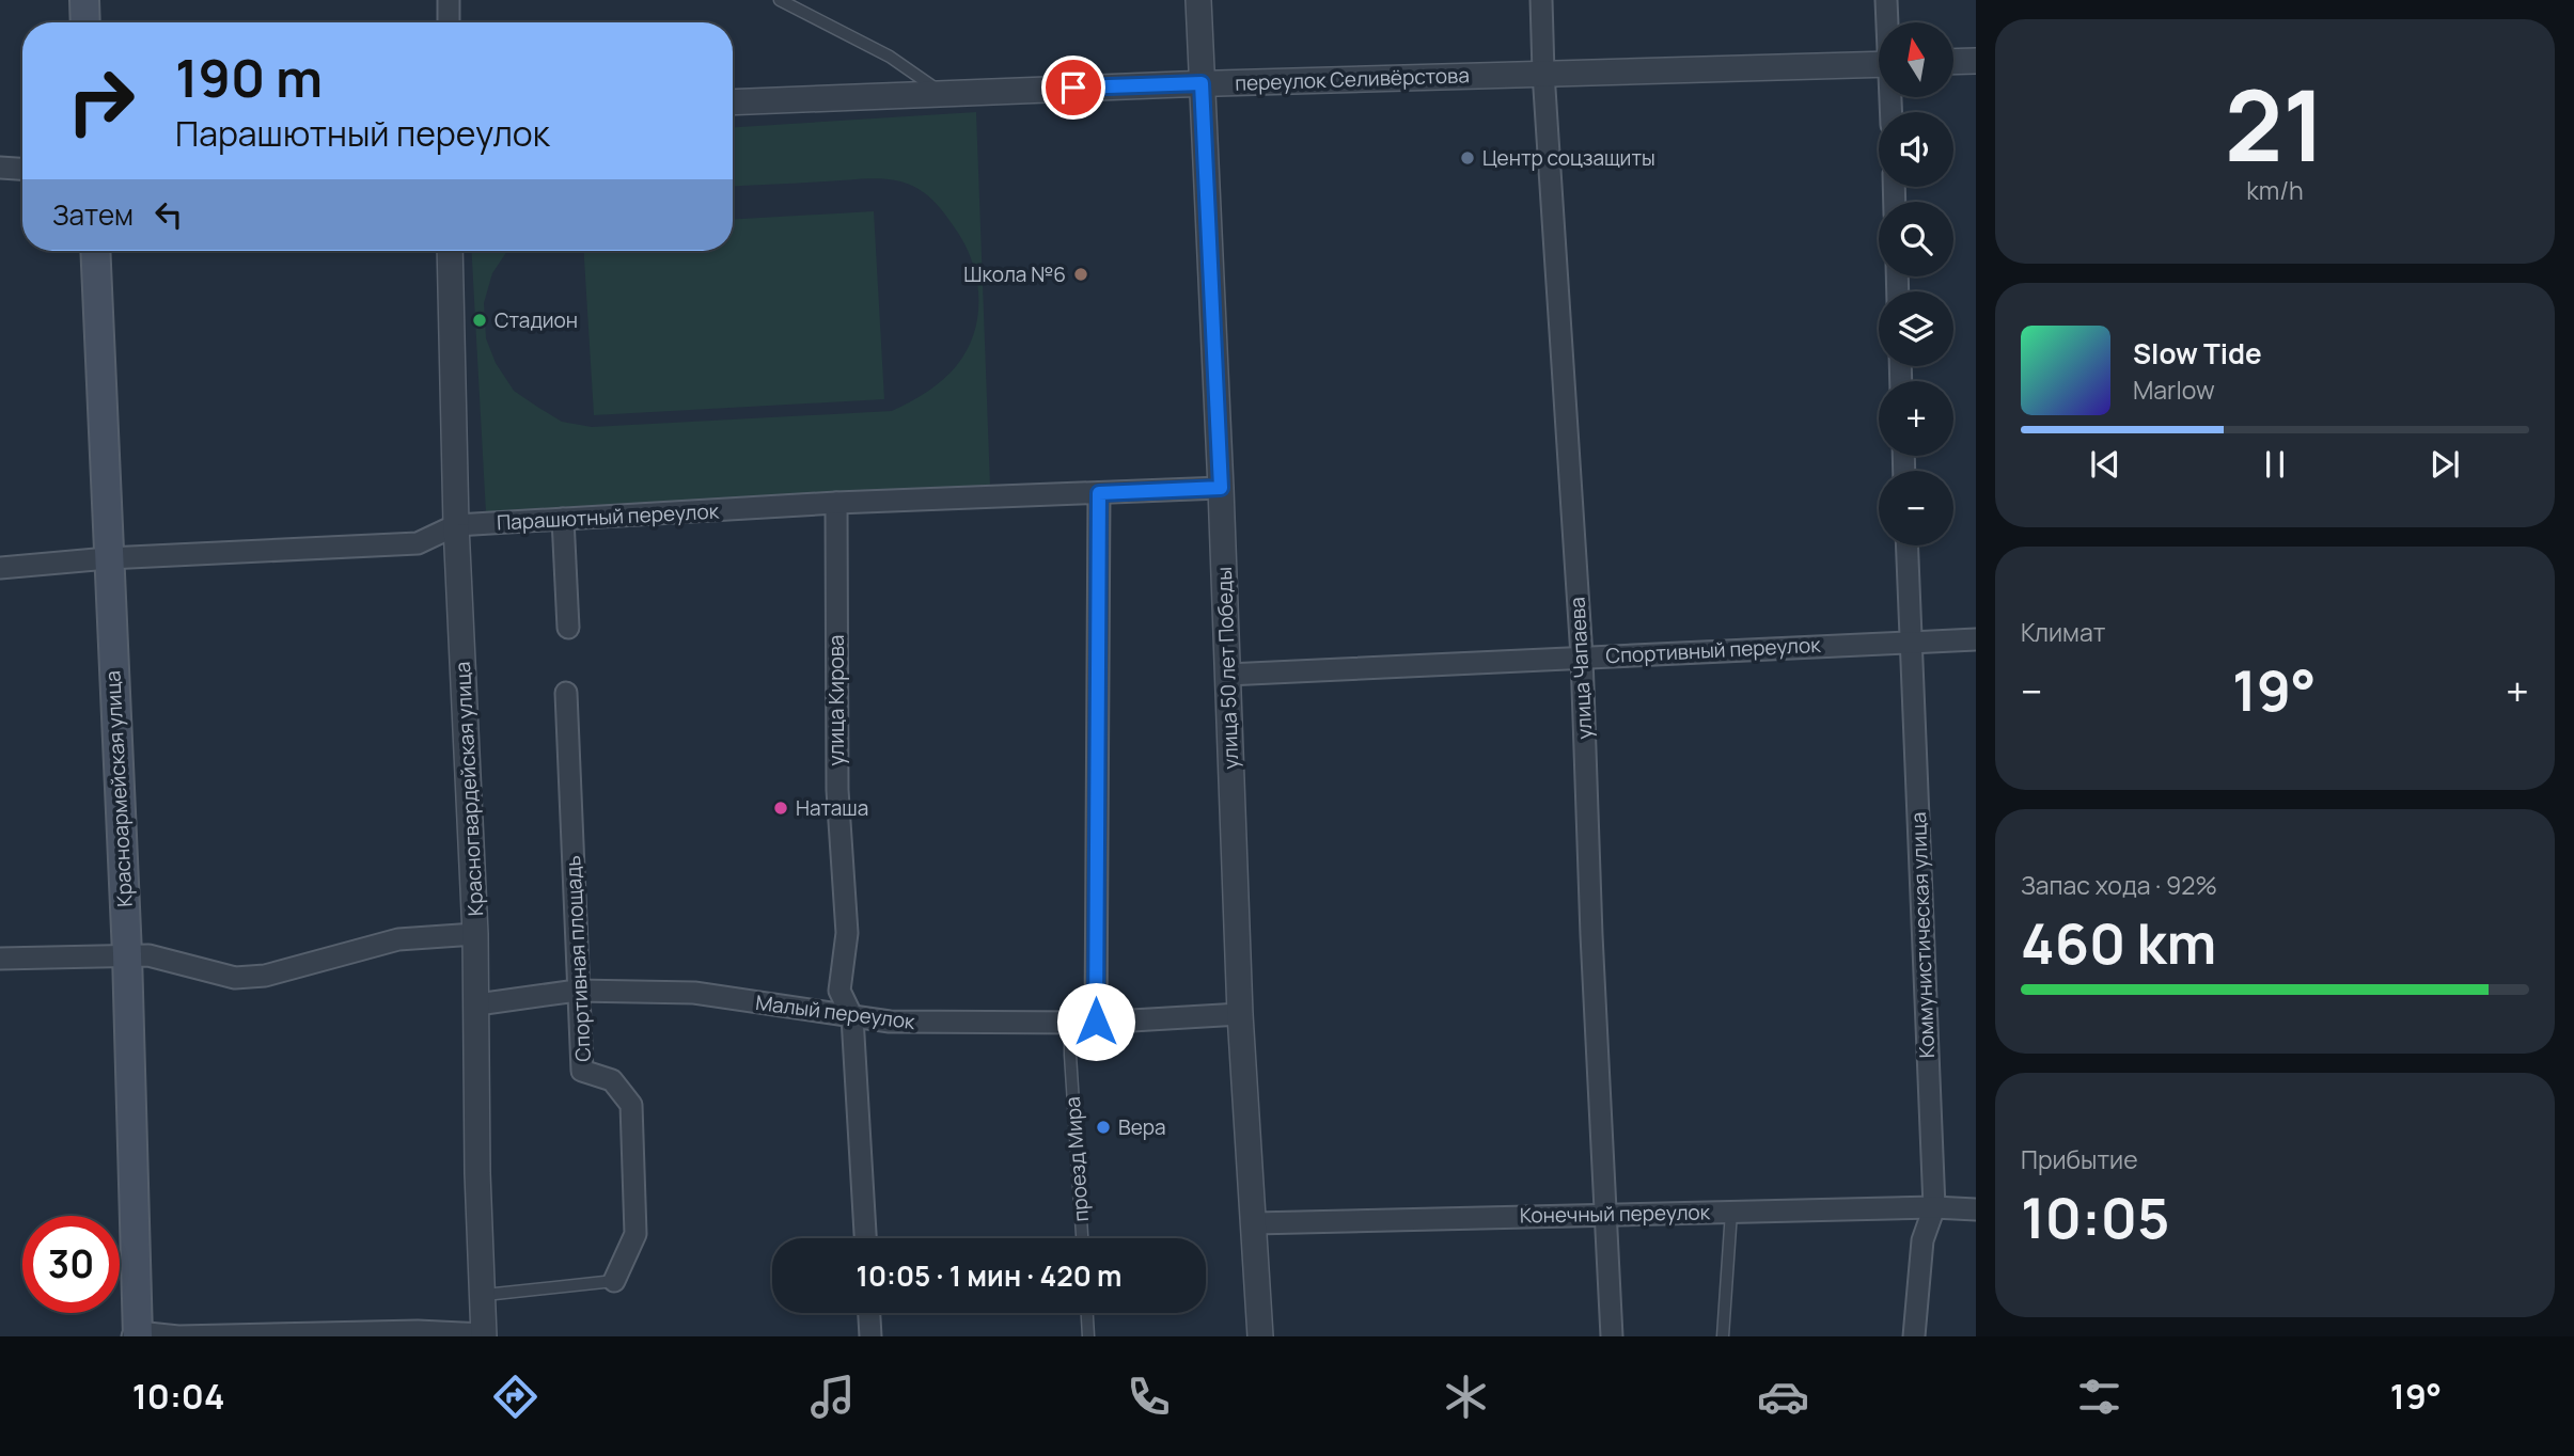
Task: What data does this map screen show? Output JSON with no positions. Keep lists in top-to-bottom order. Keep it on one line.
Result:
{"streets":{"main road":["Красноармейская улица"],"street":["переулок Селивёрстова","Парашютный переулок","Спортивный переулок","улица 50 лет Победы","улица Чапаева","улица Кирова","Красногвардейская улица","Коммунистическая улица","Спортивная площадь","Малый переулок","Конечный переулок"],"lane":["проезд Мира"]},"crossings":[["переулок Селивёрстова","улица 50 лет Победы"],["переулок Селивёрстова","улица Чапаева"],["Парашютный переулок","улица 50 лет Победы"],["Парашютный переулок","улица Кирова"],["Парашютный переулок","Красноармейская улица"],["Парашютный переулок","Красногвардейская улица"],["Спортивный переулок","улица 50 лет Победы"],["Спортивный переулок","улица Чапаева"],["Спортивный переулок","Коммунистическая улица"],["улица 50 лет Победы","Малый переулок"],["улица 50 лет Победы","Конечный переулок"],["улица Чапаева","Конечный переулок"],["улица Кирова","Малый переулок"],["Красногвардейская улица","Малый переулок"],["Коммунистическая улица","Конечный переулок"],["Спортивная площадь","Малый переулок"],["Малый переулок","проезд Мира"]],"places":["Центр соцзащиты","Школа №6","Стадион","Наташа","Вера"],"north":"top","page":{"tile":[["21","km/h"],"Климат",["Запас хода · 92%","460 km"],["Прибытие","10:05"]],"map_buttons":["+","−"],"turn":["190 m","Парашютный переулок"],"then":"Затем","song":["Slow Tide","Marlow"],"heat":["−","19°","+"],"limit":"30","trip":"10:05 · 1 мин · 420 m","tabs":["10:04","19°"]}}
